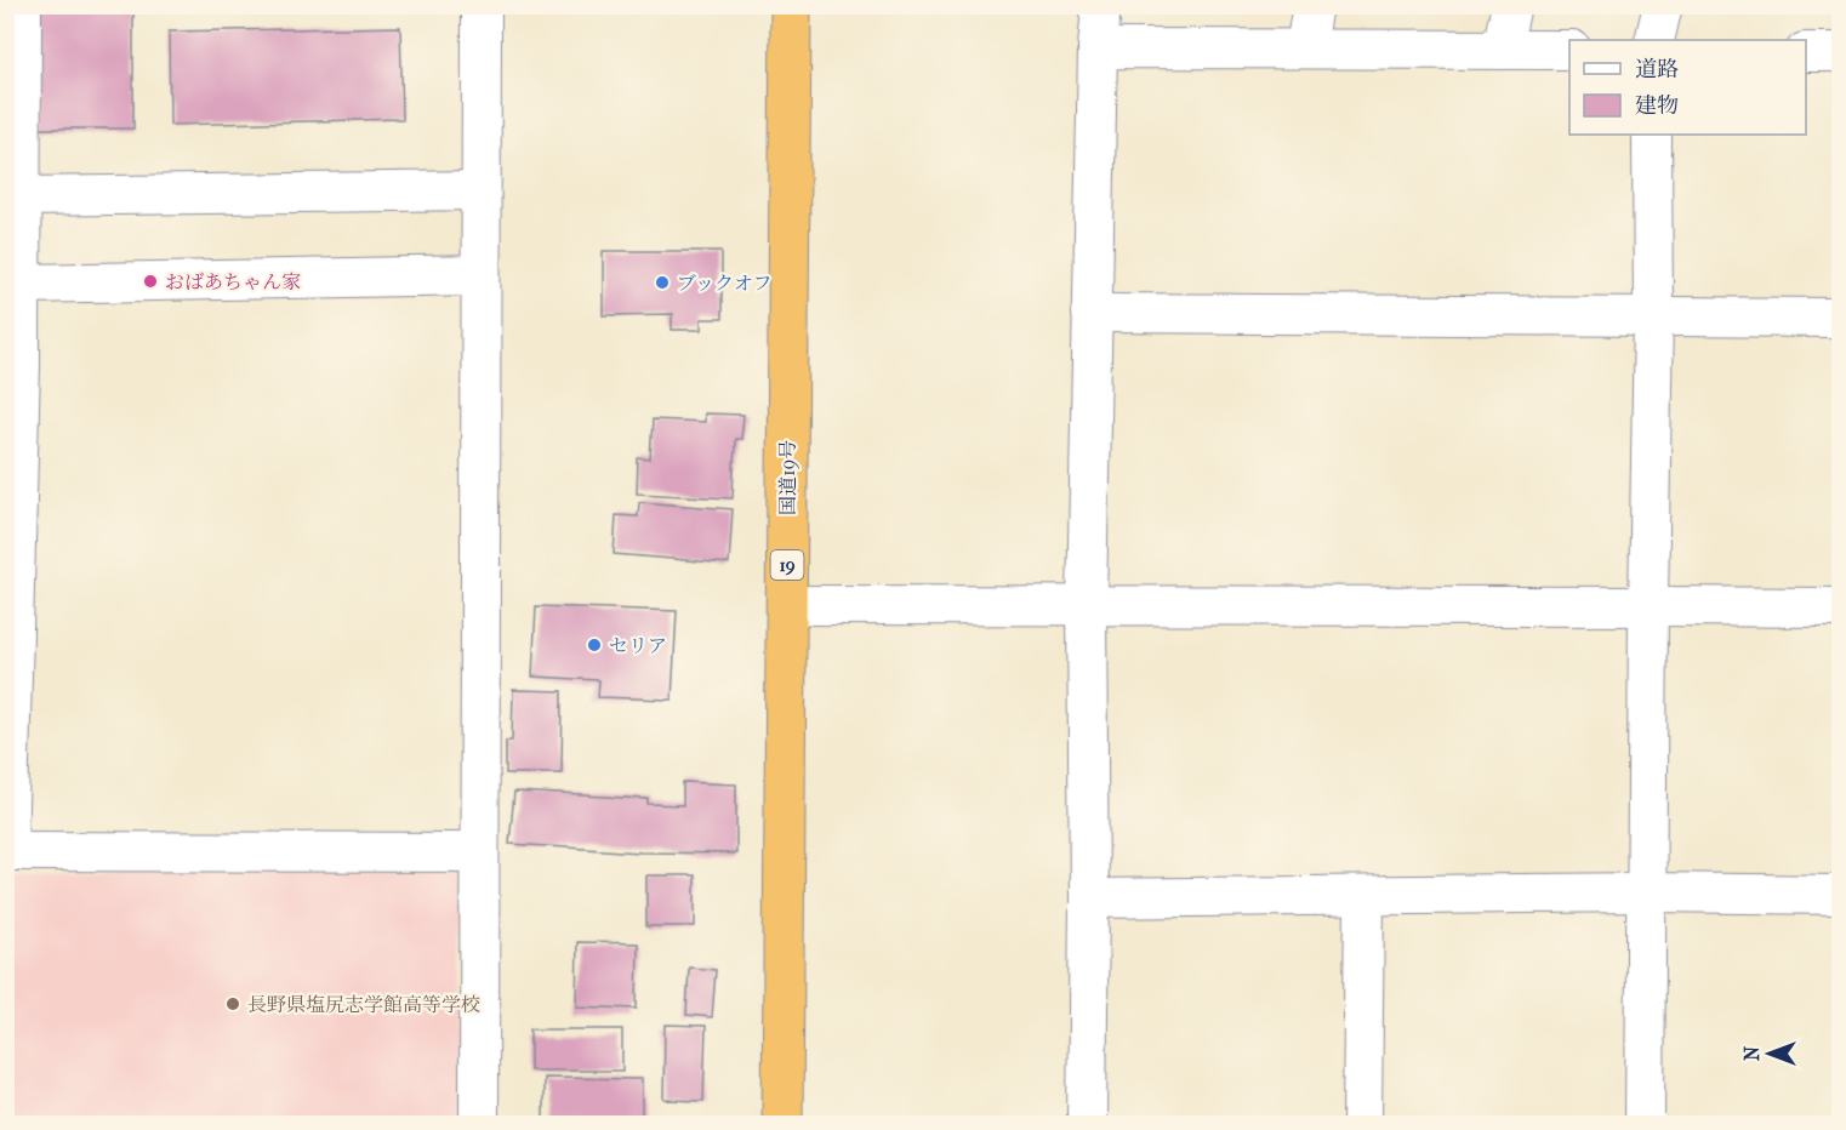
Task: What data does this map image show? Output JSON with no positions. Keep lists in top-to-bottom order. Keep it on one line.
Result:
{"streets":{"highway":["国道19号","19"]},"places":["おばあちゃん家","ブックオフ","セリア","長野県塩尻志学館高等学校"],"legend":["道路","建物"],"north":"left"}
